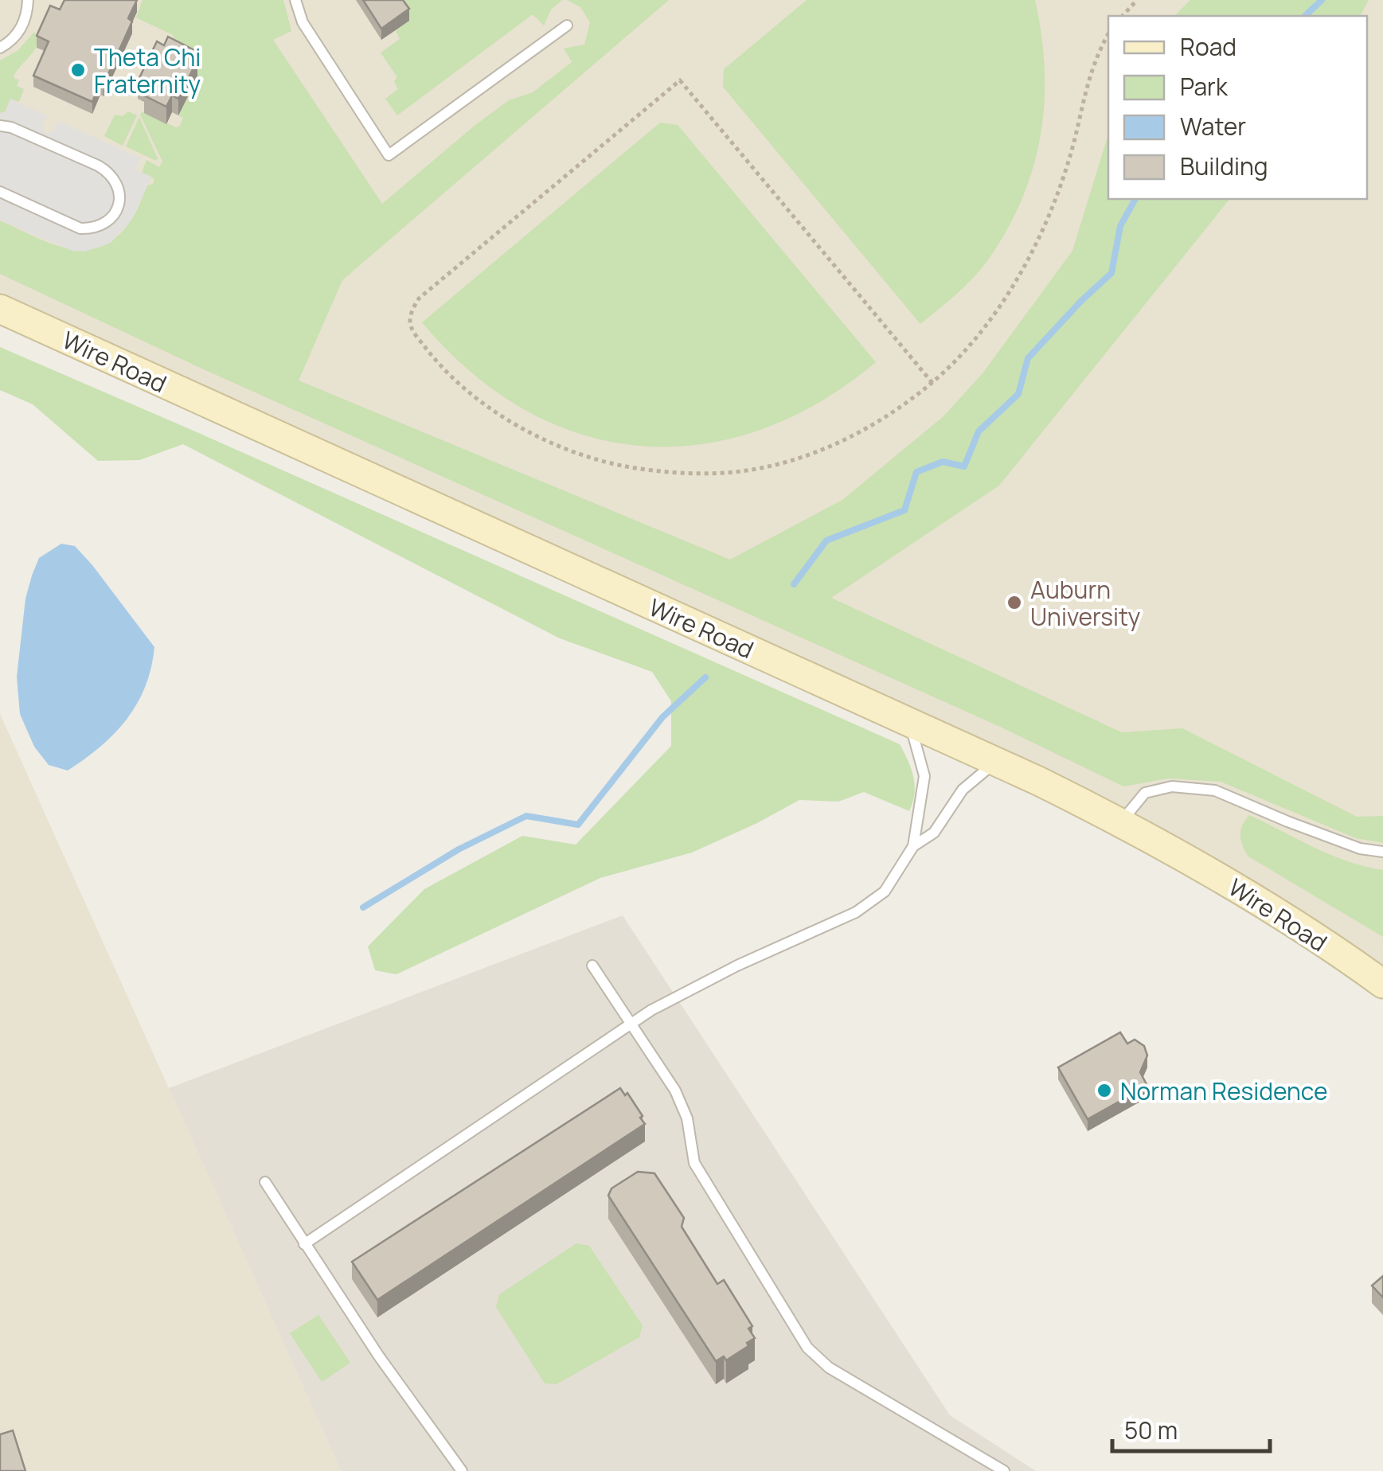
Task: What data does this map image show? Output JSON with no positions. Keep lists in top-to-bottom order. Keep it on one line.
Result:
{"streets":{"street":["Wire Road"]},"places":["Theta Chi Fraternity","Auburn University","Norman Residence"],"legend":["Road","Park","Water","Building"],"scale_bar":"50 m"}
